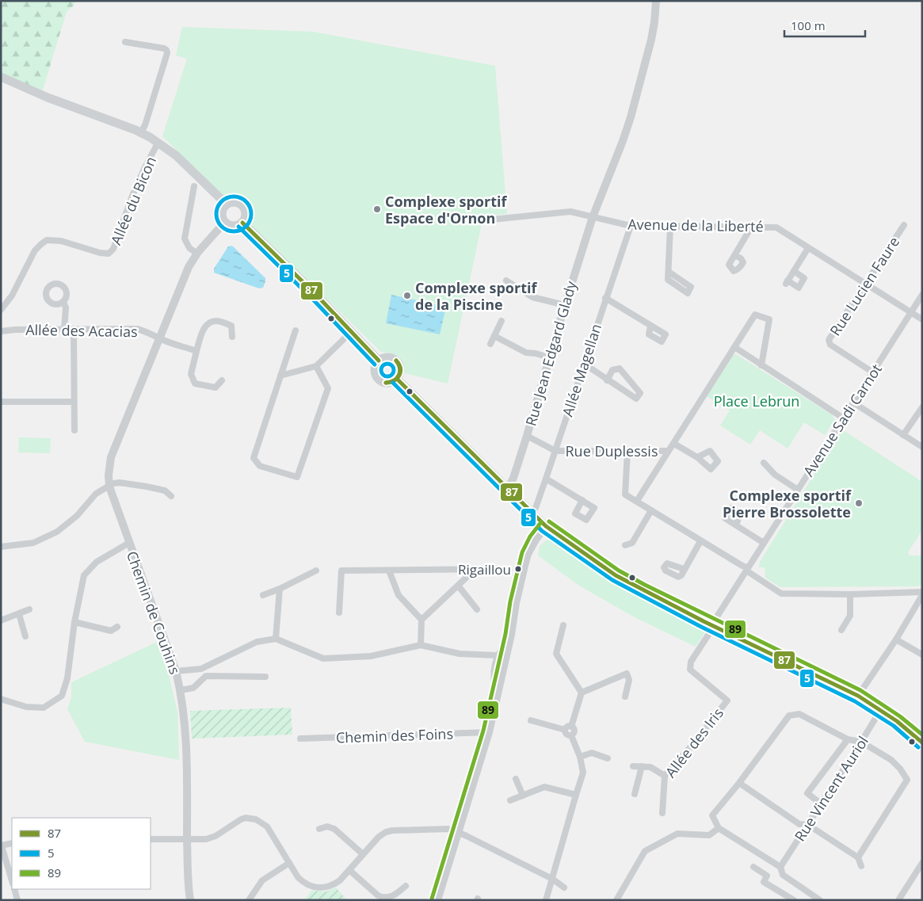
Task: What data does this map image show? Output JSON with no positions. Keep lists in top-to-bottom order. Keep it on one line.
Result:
{"streets":{"street":["Allée du Bicon","Avenue de la Liberté","Rue Lucien Faure","Allée des Acacias","Rue Jean Edgard Glady","Allée Magellan","Avenue Sadi Carnot","Rue Duplessis","Chemin de Couhins","Chemin des Foins","Allée des Iris","Rue Vincent Auriol"]},"crossings":[["Avenue de la Liberté","Rue Jean Edgard Glady"],["Avenue de la Liberté","Allée Magellan"],["Rue Lucien Faure","Avenue Sadi Carnot"],["Allée des Acacias","Chemin de Couhins"],["Allée Magellan","Rue Duplessis"],["Avenue Sadi Carnot","Allée des Iris"]],"parks":["Place Lebrun"],"places":["Complexe sportif Espace d'Ornon","Complexe sportif de la Piscine","Complexe sportif Pierre Brossolette","Rigaillou"],"lines":["transit line 5","transit line 87","transit line 89"],"legend":["87","5","89"],"scale_bar":"100 m"}
